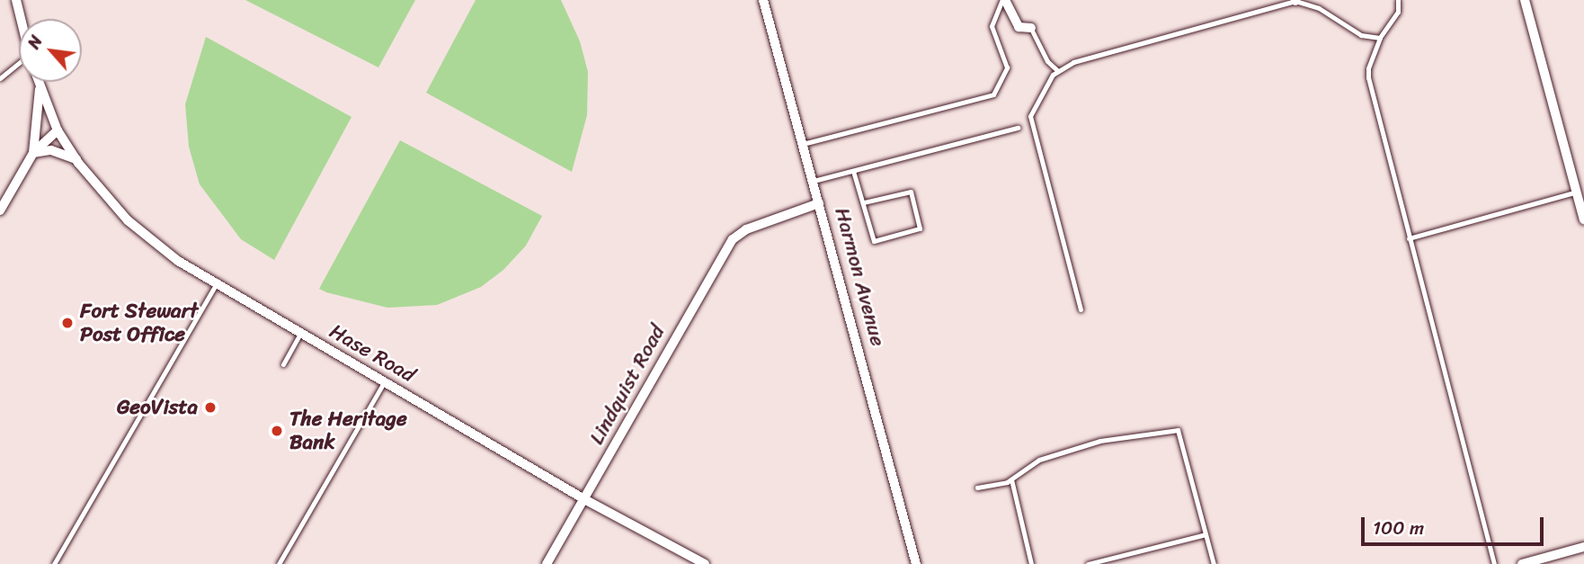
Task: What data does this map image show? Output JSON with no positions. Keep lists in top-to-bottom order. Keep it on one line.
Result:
{"streets":{"street":["Harmon Avenue","Hase Road","Lindquist Road"]},"crossings":[["Harmon Avenue","Lindquist Road"],["Hase Road","Lindquist Road"]],"places":["Fort Stewart Post Office","GeoVista","The Heritage Bank"],"scale_bar":"100 m","north":"top left"}
